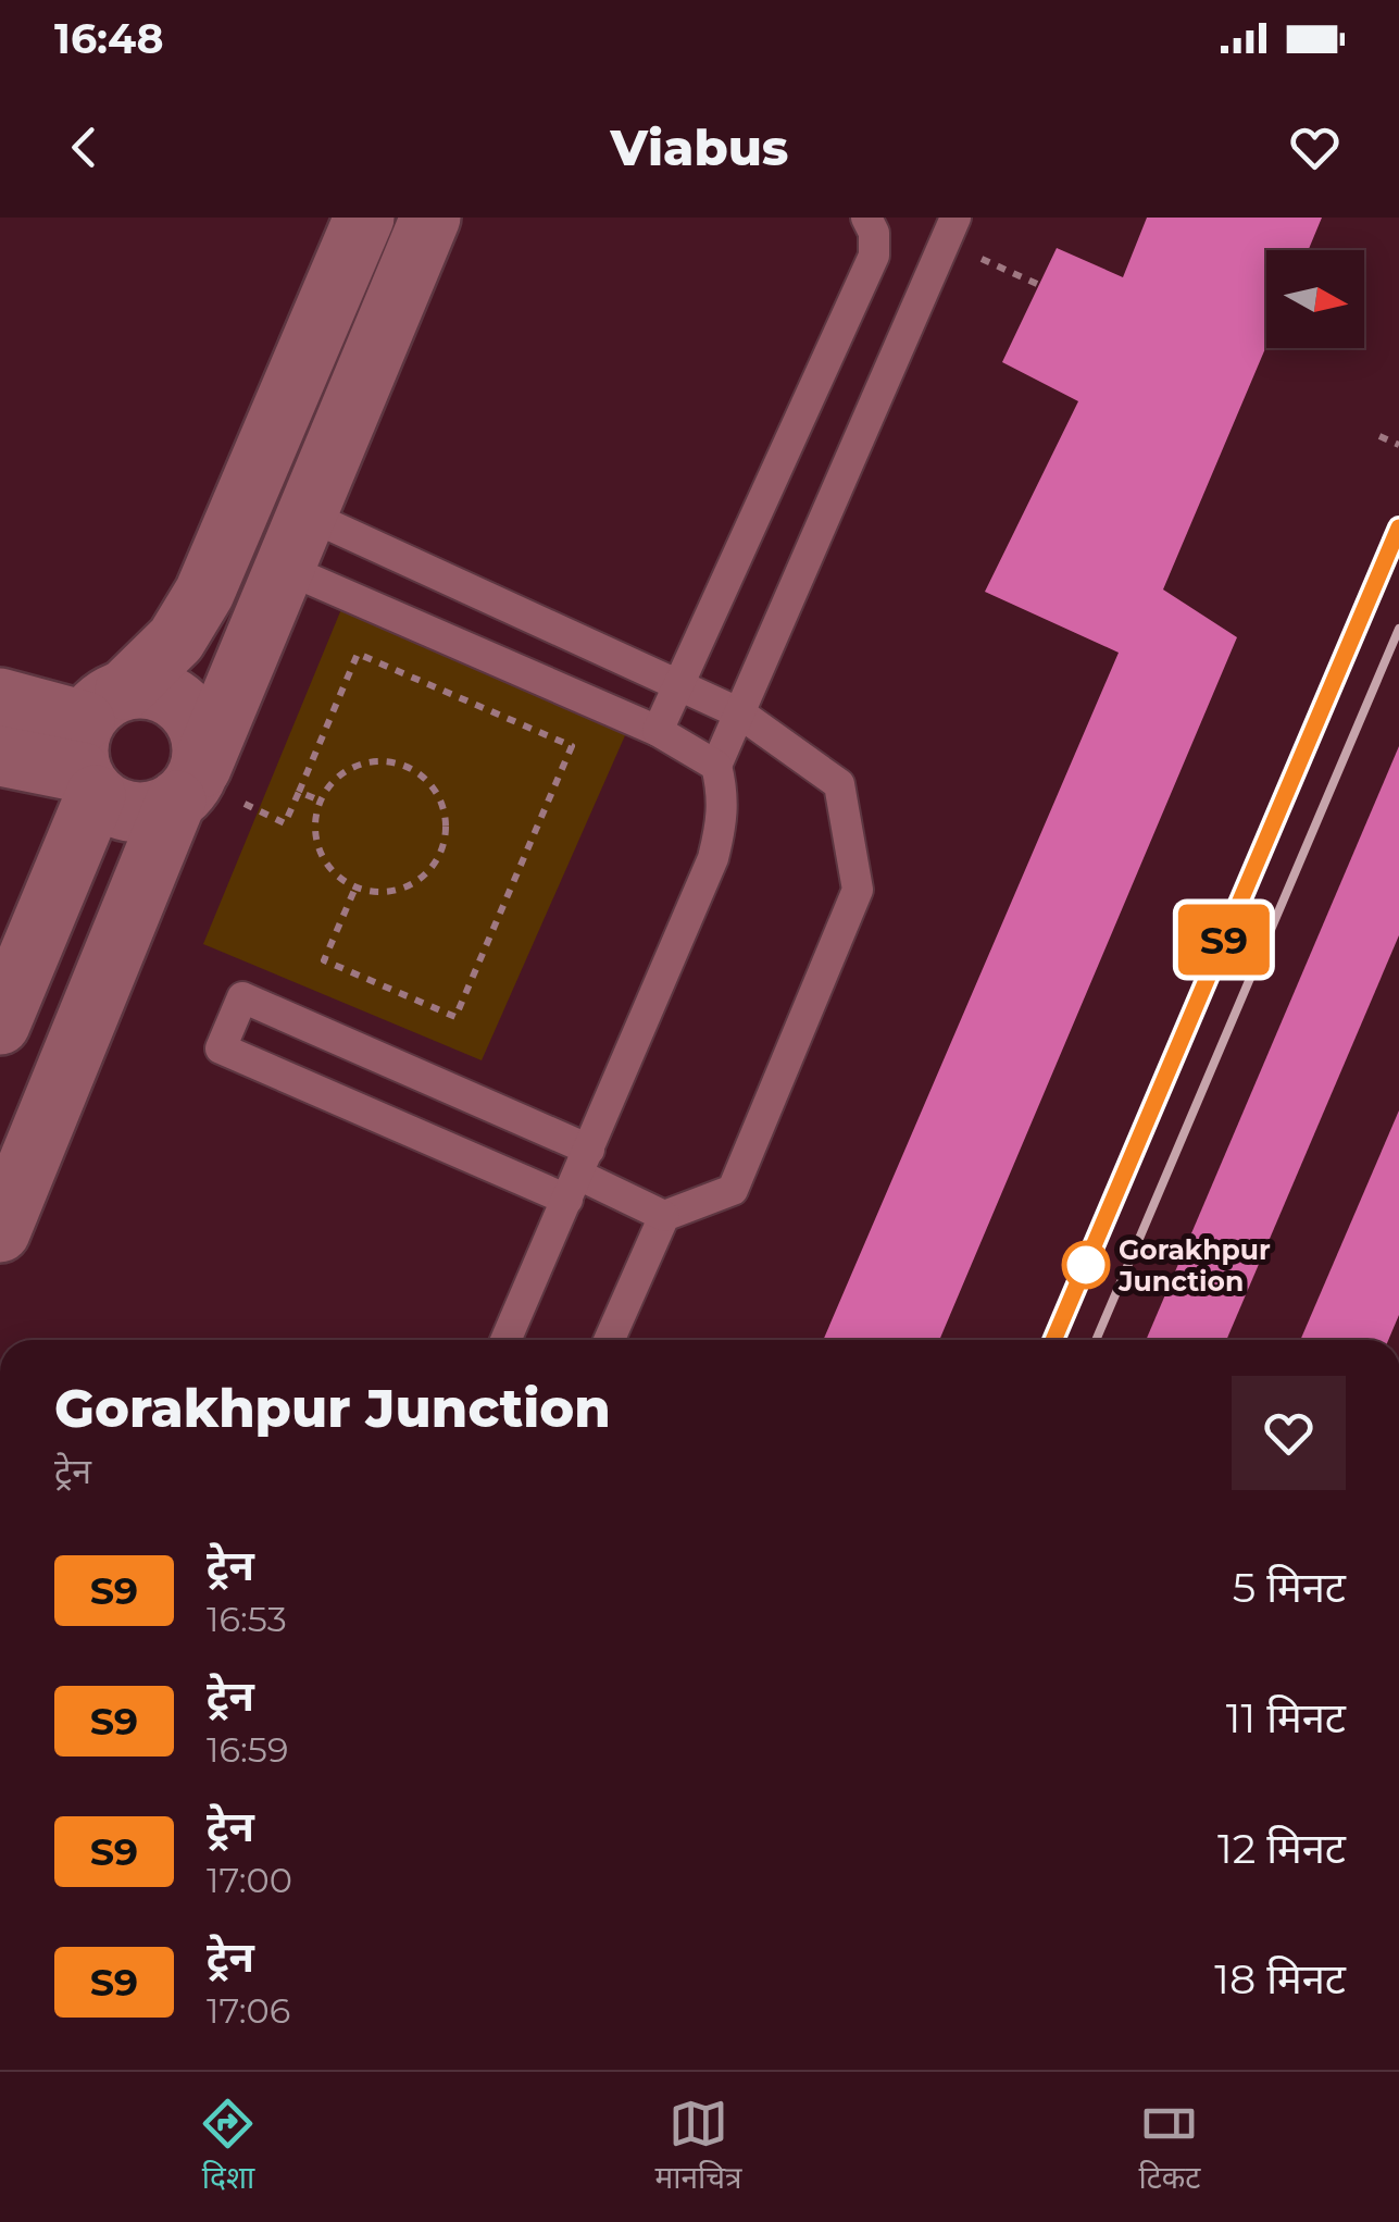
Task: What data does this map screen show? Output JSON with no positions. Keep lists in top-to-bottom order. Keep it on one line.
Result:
{"places":["Gorakhpur Junction"],"north":"right","page":{"status":"16:48","header":"Viabus","on_map":"S9","heading":["Gorakhpur Junction","ट्रेन"],"list":[{"mark":"S9","name":"ट्रेन","note":"16:53","value":"5 मिनट"},{"mark":"S9","name":"ट्रेन","note":"16:59","value":"11 मिनट"},{"mark":"S9","name":"ट्रेन","note":"17:00","value":"12 मिनट"},{"mark":"S9","name":"ट्रेन","note":"17:06","value":"18 मिनट"}],"tabs":["दिशा","मानचित्र","टिकट"]}}
